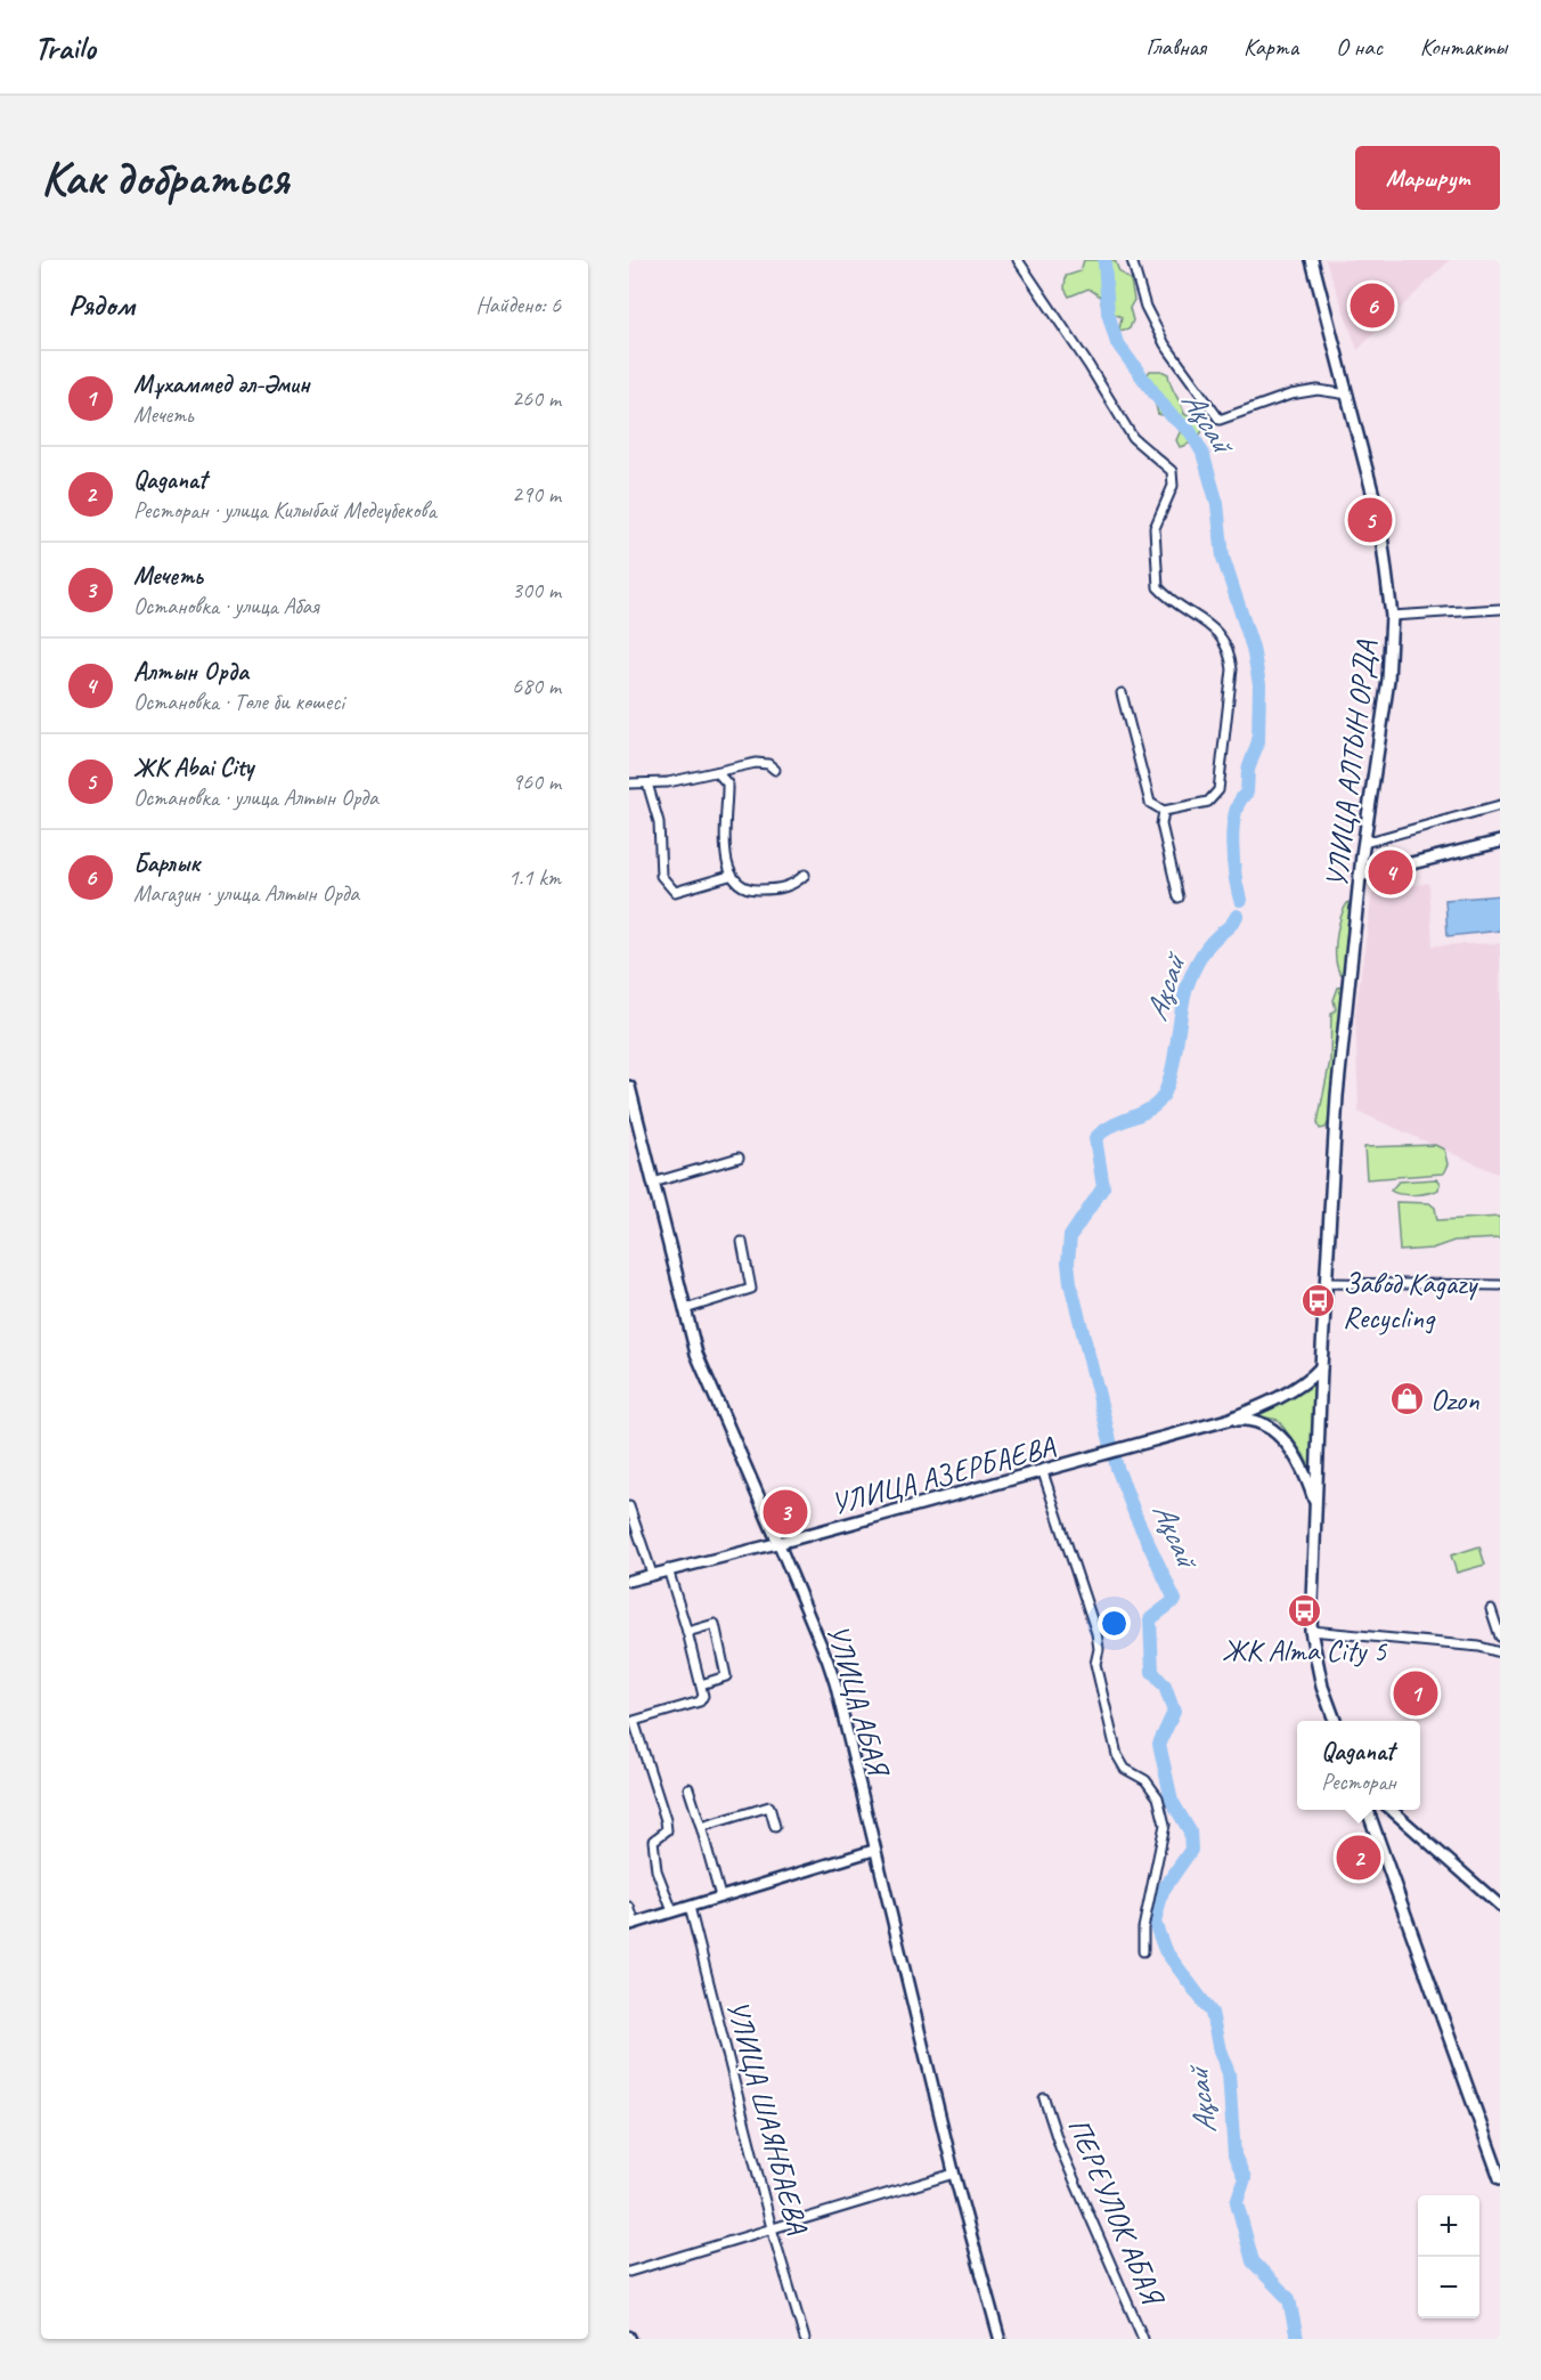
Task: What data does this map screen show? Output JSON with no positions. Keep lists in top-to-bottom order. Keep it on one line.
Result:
{"streets":{"main road":["УЛИЦА АЛТЫН ОРДА","УЛИЦА АЗЕРБАЕВА","УЛИЦА АБАЯ"],"street":["УЛИЦА ШАЯНБАЕВА","ПЕРЕУЛОК АБАЯ"]},"crossings":[["УЛИЦА АЛТЫН ОРДА","УЛИЦА АЗЕРБАЕВА"],["УЛИЦА АЗЕРБАЕВА","УЛИЦА АБАЯ"]],"water":["Ақсай"],"places":{"bus stop":["Завод Kagazy Recycling","ЖК Alma City 5"],"shop":["Ozon"]},"page":{"header":"Trailo","nav":["Главная","Карта","О нас","Контакты"],"buttons":"Маршрут","title":"Как добраться","heading":["Рядом","Найдено: 6"],"pins":["6","5","4","3","1","2"],"list":[{"mark":"1","name":"Мұхаммед әл-Әмин","note":"Мечеть","value":"260 m"},{"mark":"2","name":"Qaganat","note":"Ресторан · улица Килыбай Медеубекова","value":"290 m"},{"mark":"3","name":"Мечеть","note":"Остановка · улица Абая","value":"300 m"},{"mark":"4","name":"Алтын Орда","note":"Остановка · Төле би көшесі","value":"680 m"},{"mark":"5","name":"ЖК Abai City","note":"Остановка · улица Алтын Орда","value":"960 m"},{"mark":"6","name":"Барлык","note":"Магазин · улица Алтын Орда","value":"1.1 km"}],"popup":["Qaganat","Ресторан"],"map_buttons":["+","−"]}}
